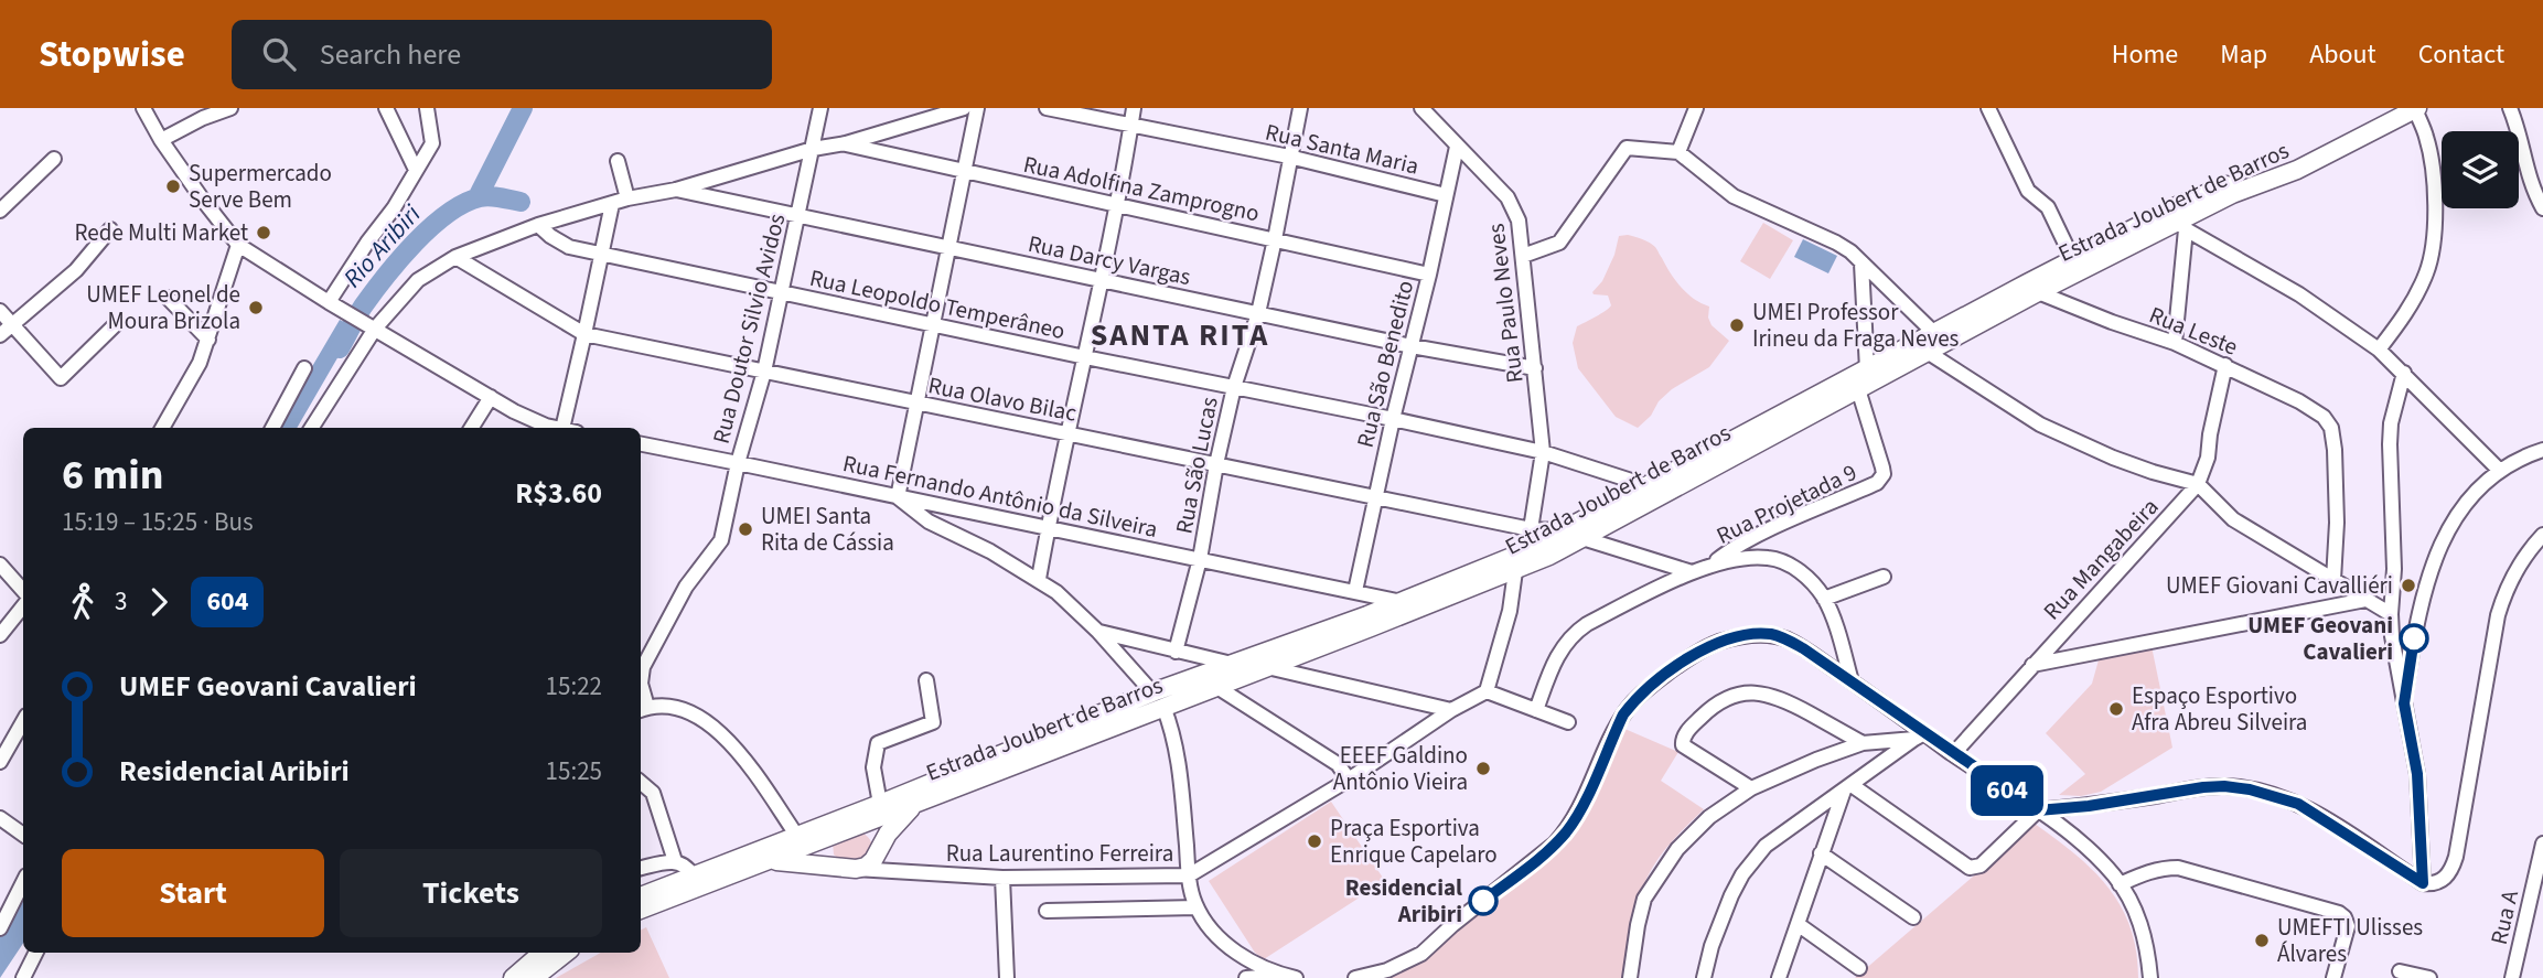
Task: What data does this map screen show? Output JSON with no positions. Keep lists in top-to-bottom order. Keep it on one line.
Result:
{"streets":{"main road":["Estrada Joubert de Barros"],"street":["Rua Santa Maria","Rua Adolfina Zamprogno","Rua Darcy Vargas","Rua Paulo Neves","Rua Leopoldo Temperâneo","Rua Doutor Silvio Avidos","Rua Leste","Rua São Benedito","Rua Olavo Bilac","Rua São Lucas","Rua Fernando Antônio da Silveira","Rua Projetada 9","Rua Mangabeira","Rua Laurentino Ferreira","Rua A"]},"crossings":[["Rua Santa Maria","Rua São Benedito"],["Rua Santa Maria","Rua São Lucas"],["Rua Adolfina Zamprogno","Rua São Benedito"],["Rua Adolfina Zamprogno","Rua São Lucas"],["Estrada Joubert de Barros","Rua Leopoldo Temperâneo"],["Estrada Joubert de Barros","Rua Leste"],["Estrada Joubert de Barros","Rua Olavo Bilac"],["Estrada Joubert de Barros","Rua Fernando Antônio da Silveira"],["Estrada Joubert de Barros","Rua Projetada 9"],["Rua Darcy Vargas","Rua Paulo Neves"],["Rua Darcy Vargas","Rua Doutor Silvio Avidos"],["Rua Darcy Vargas","Rua São Benedito"],["Rua Darcy Vargas","Rua São Lucas"],["Rua Paulo Neves","Rua Leopoldo Temperâneo"],["Rua Paulo Neves","Rua São Benedito"],["Rua Paulo Neves","Rua Olavo Bilac"],["Rua Leopoldo Temperâneo","Rua Doutor Silvio Avidos"],["Rua Leopoldo Temperâneo","Rua São Benedito"],["Rua Leopoldo Temperâneo","Rua São Lucas"],["Rua Doutor Silvio Avidos","Rua Olavo Bilac"],["Rua Doutor Silvio Avidos","Rua Fernando Antônio da Silveira"],["Rua Leste","Rua Mangabeira"],["Rua São Benedito","Rua Olavo Bilac"],["Rua São Benedito","Rua Fernando Antônio da Silveira"],["Rua Olavo Bilac","Rua São Lucas"],["Rua São Lucas","Rua Fernando Antônio da Silveira"]],"districts":["SANTA RITA"],"water":["Rio Aribiri"],"places":["Supermercado Serve Bem","Rede Multi Market","UMEF Leonel de Moura Brizola","UMEI Professor Irineu da Fraga Neves","UMEI Santa Rita de Cássia","UMEF Giovani Cavalliéri","UMEF Geovani Cavalieri","Espaço Esportivo Afra Abreu Silveira","EEEF Galdino Antônio Vieira","Praça Esportiva Enrique Capelaro","Residencial Aribiri","UMEFTI Ulisses Álvares"],"lines":["bus line 604"],"page":{"header":"Stopwise","search":"Search here","nav":["Home","Map","About","Contact"],"on_map":"604","heading":["6 min","15:19 – 15:25 · Bus","R$3.60"],"legs":["3","604"],"list":[{"name":"UMEF Geovani Cavalieri","value":"15:22"},{"name":"Residencial Aribiri","value":"15:25"}],"buttons":["Start","Tickets"]}}
